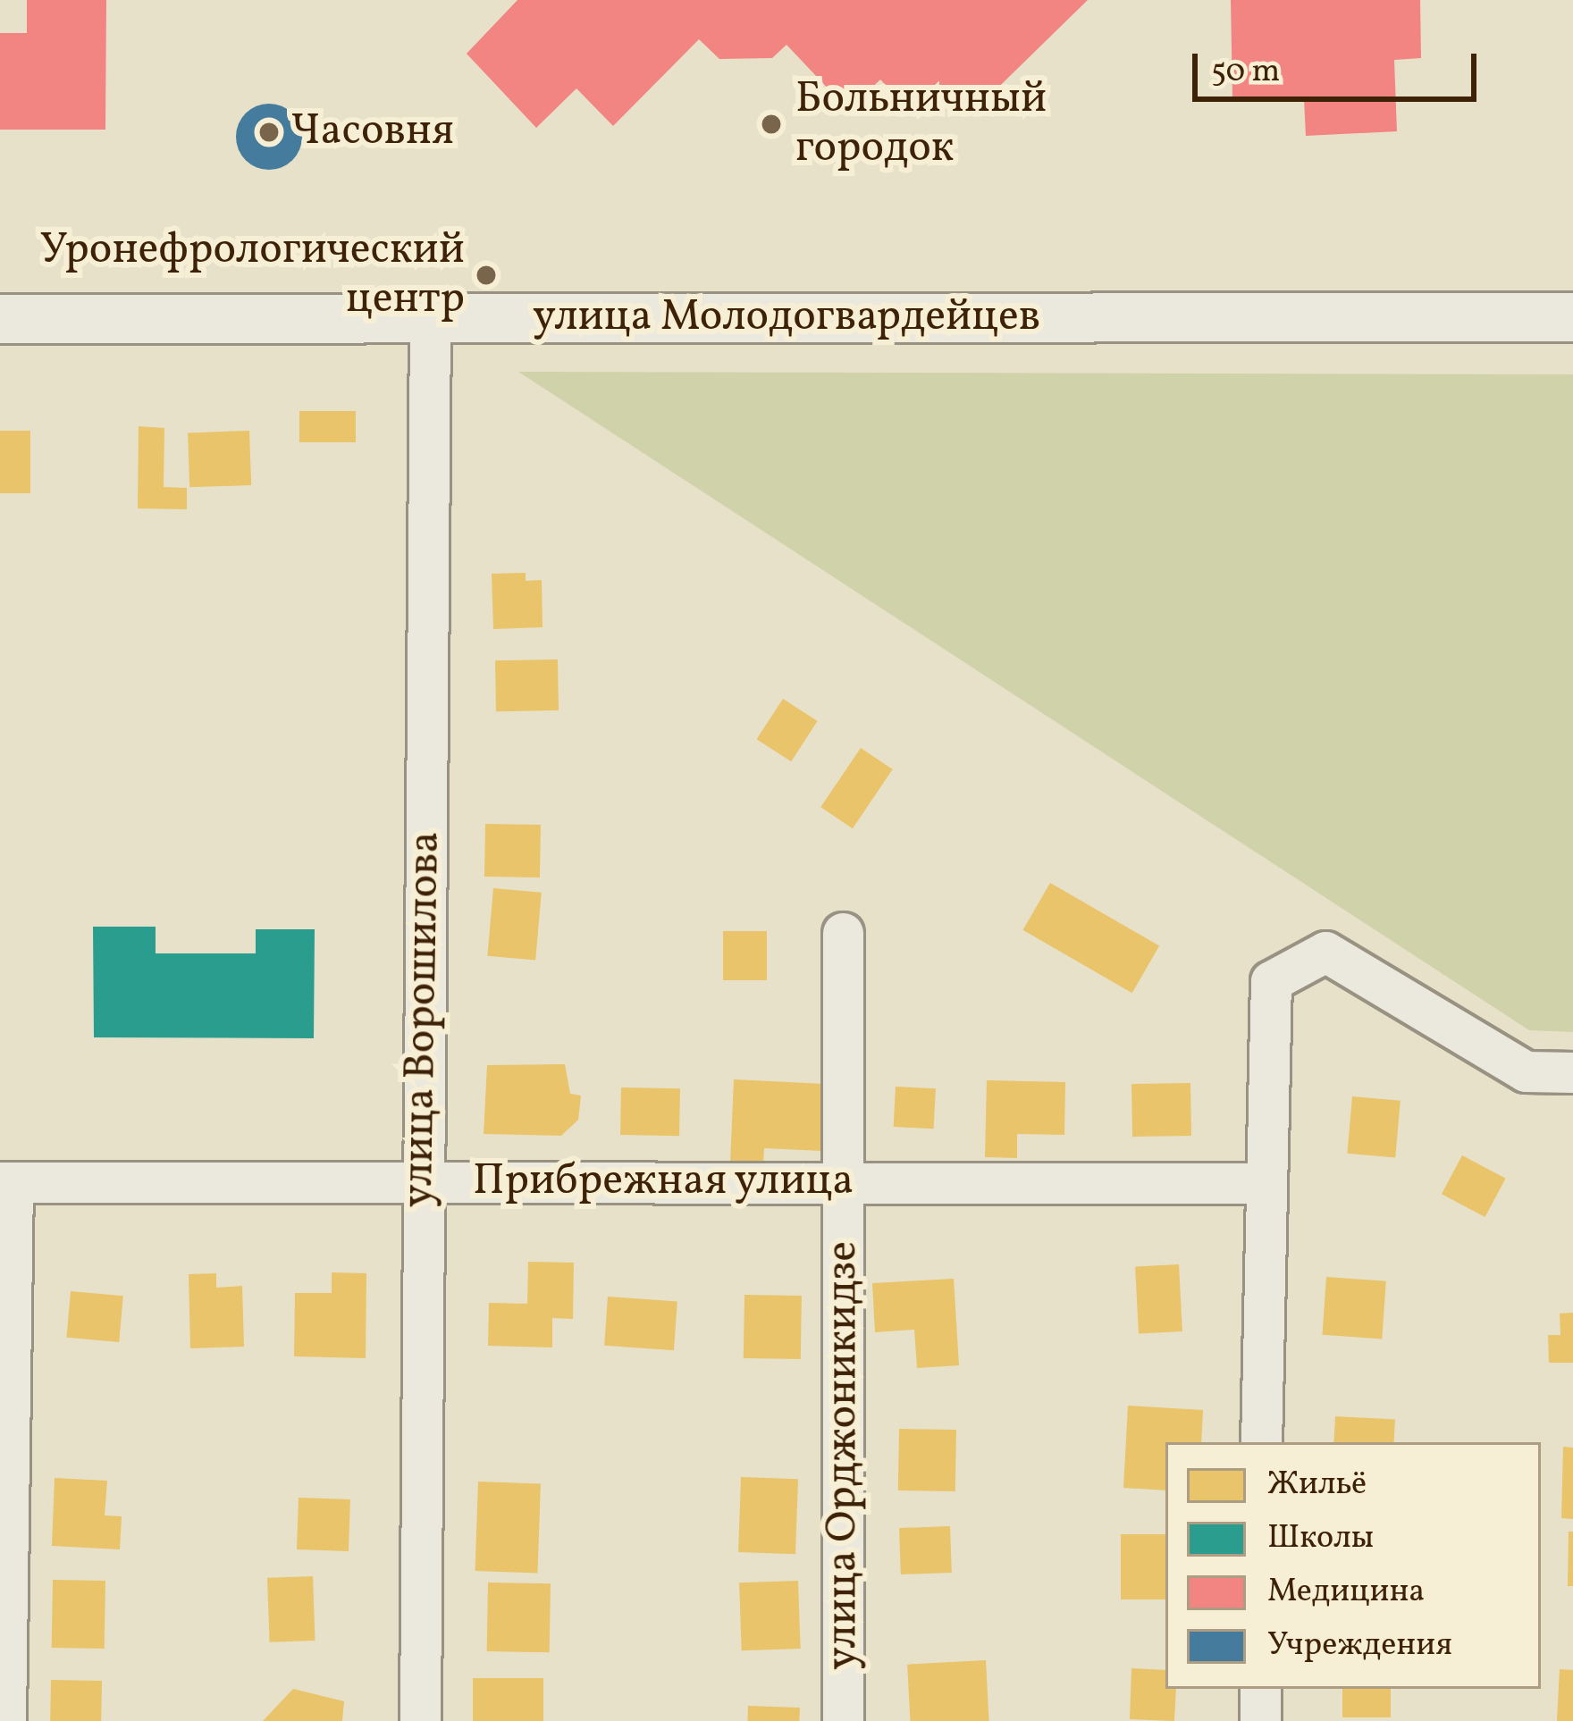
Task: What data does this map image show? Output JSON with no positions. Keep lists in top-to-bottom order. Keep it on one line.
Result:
{"streets":{"street":["улица Молодогвардейцев","улица Ворошилова","Прибрежная улица","улица Орджоникидзе"]},"crossings":[["улица Молодогвардейцев","улица Ворошилова"],["улица Ворошилова","Прибрежная улица"],["Прибрежная улица","улица Орджоникидзе"]],"places":["Больничный городок","Часовня","Уронефрологический центр"],"legend":["Жильё","Школы","Медицина","Учреждения"],"scale_bar":"50 m"}
